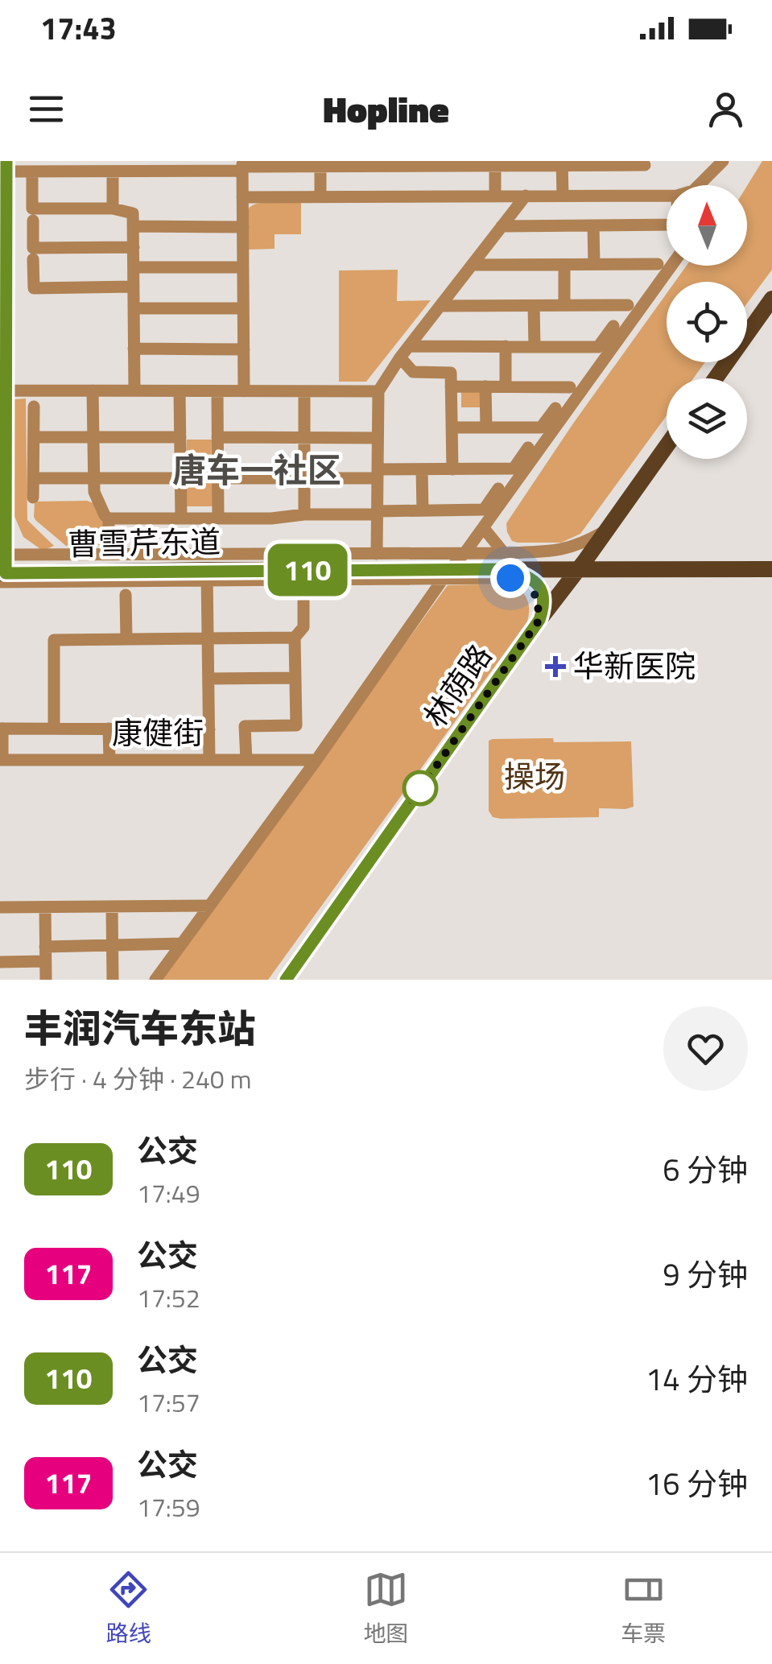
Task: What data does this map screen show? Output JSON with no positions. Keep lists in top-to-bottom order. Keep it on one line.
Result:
{"streets":{"main road":["曹雪芹东道","林荫路"],"street":["康健街"]},"crossings":[["曹雪芹东道","林荫路"]],"districts":["唐车一社区"],"parks":["操场"],"places":{"health":["华新医院"]},"lines":["bus line 110"],"north":"top","page":{"status":"17:43","header":"Hopline","on_map":"110","heading":["丰润汽车东站","步行 · 4 分钟 · 240 m"],"list":[{"mark":"110","name":"公交","note":"17:49","value":"6 分钟"},{"mark":"117","name":"公交","note":"17:52","value":"9 分钟"},{"mark":"110","name":"公交","note":"17:57","value":"14 分钟"},{"mark":"117","name":"公交","note":"17:59","value":"16 分钟"}],"tabs":["路线","地图","车票"]}}
